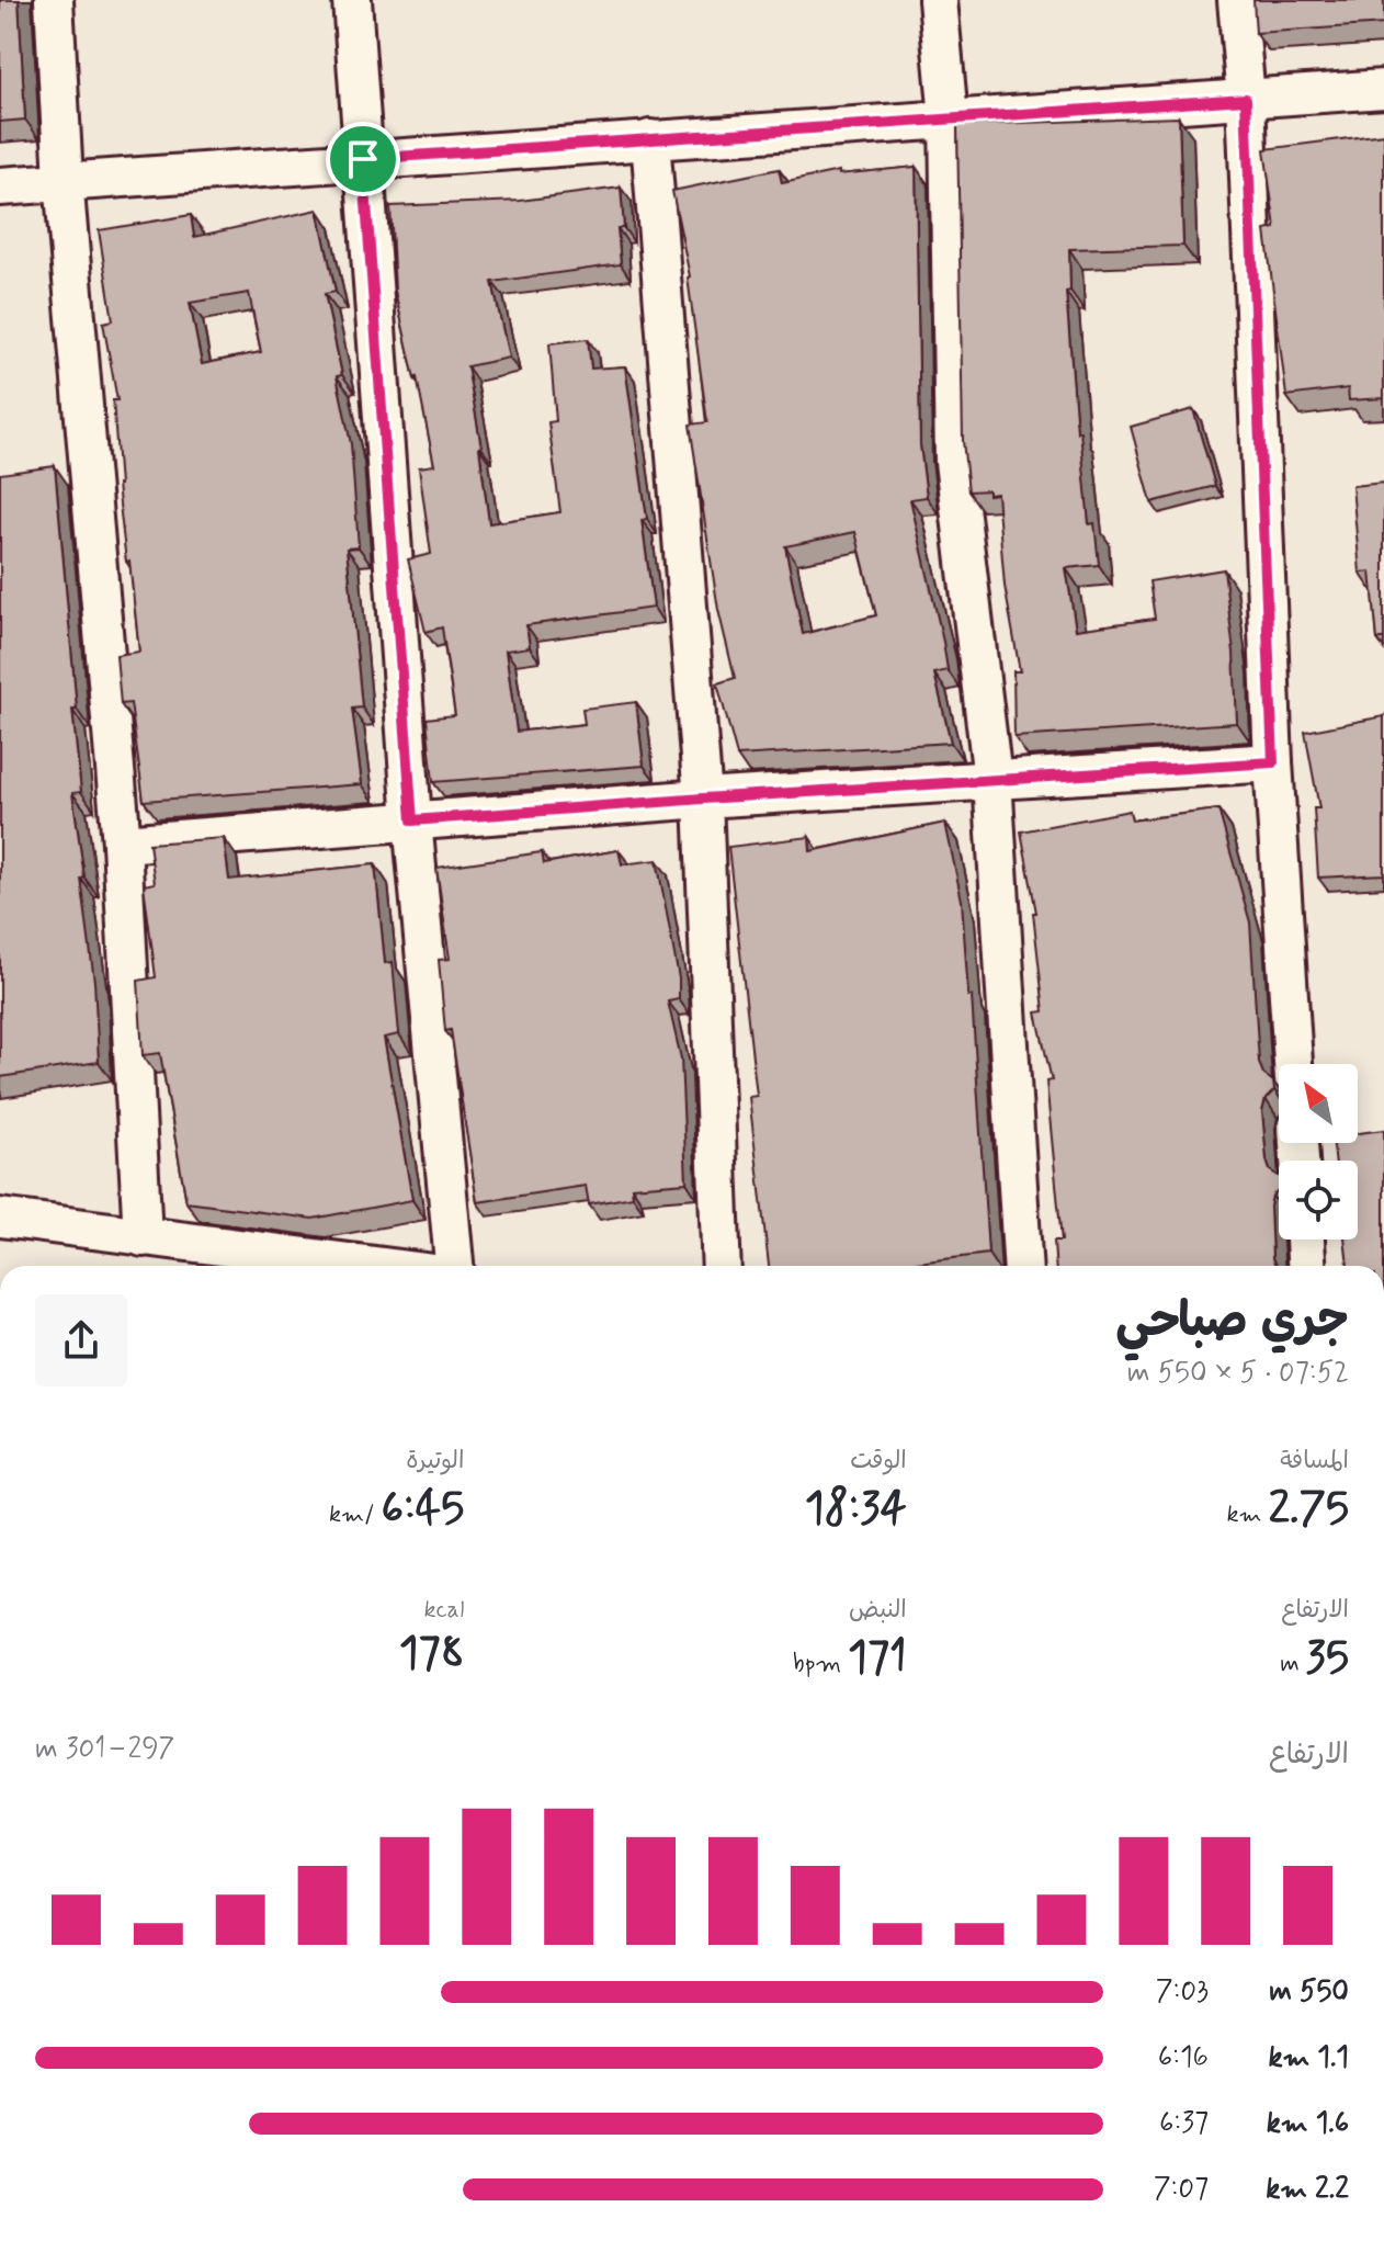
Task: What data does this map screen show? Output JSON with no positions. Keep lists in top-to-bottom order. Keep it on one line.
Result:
{"north":"top left","page":{"heading":["جري صباحي","07:52 · 5 × 550 m"],"stats":[["المسافة","2.75 km"],["الوقت","18:34"],["الوتيرة","6:45 /km"],["الارتفاع","35 m"],["النبض","171 bpm"],["kcal","178"]],"chart":["الارتفاع","297–301 m"],"list":[{"name":"550 m","note":"7:03"},{"name":"1.1 km","note":"6:16"},{"name":"1.6 km","note":"6:37"},{"name":"2.2 km","note":"7:07"}]}}
